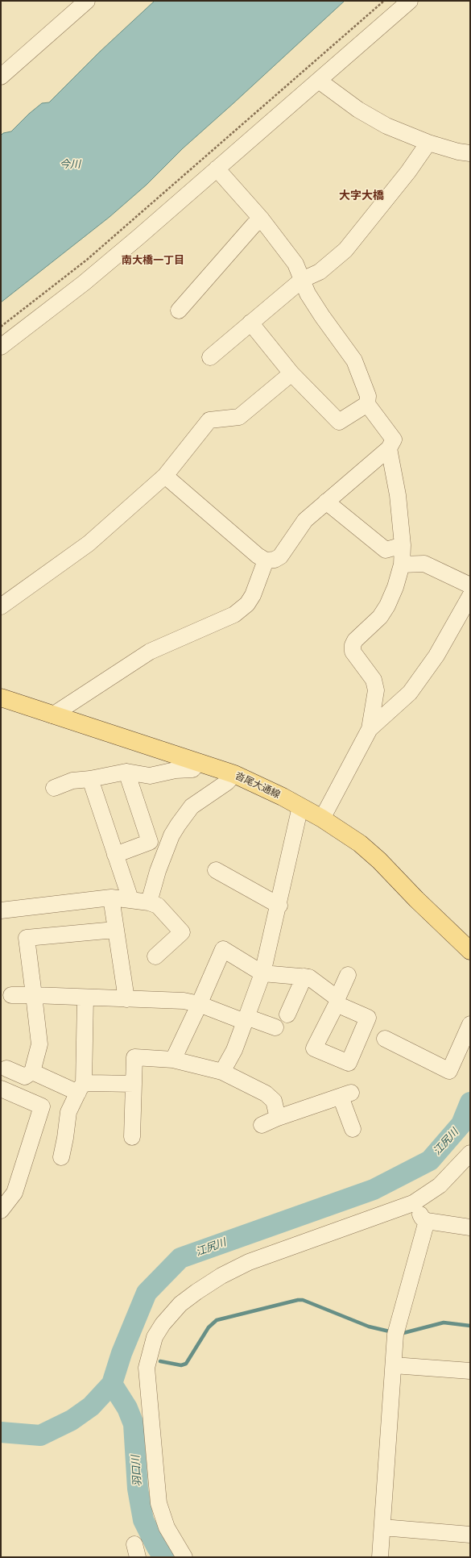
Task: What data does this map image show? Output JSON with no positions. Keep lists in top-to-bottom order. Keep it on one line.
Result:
{"streets":{"main road":["沓尾大通線"]},"districts":["大字大橋","南大橋一丁目"],"water":["今川","江尻川","羽口川"]}
